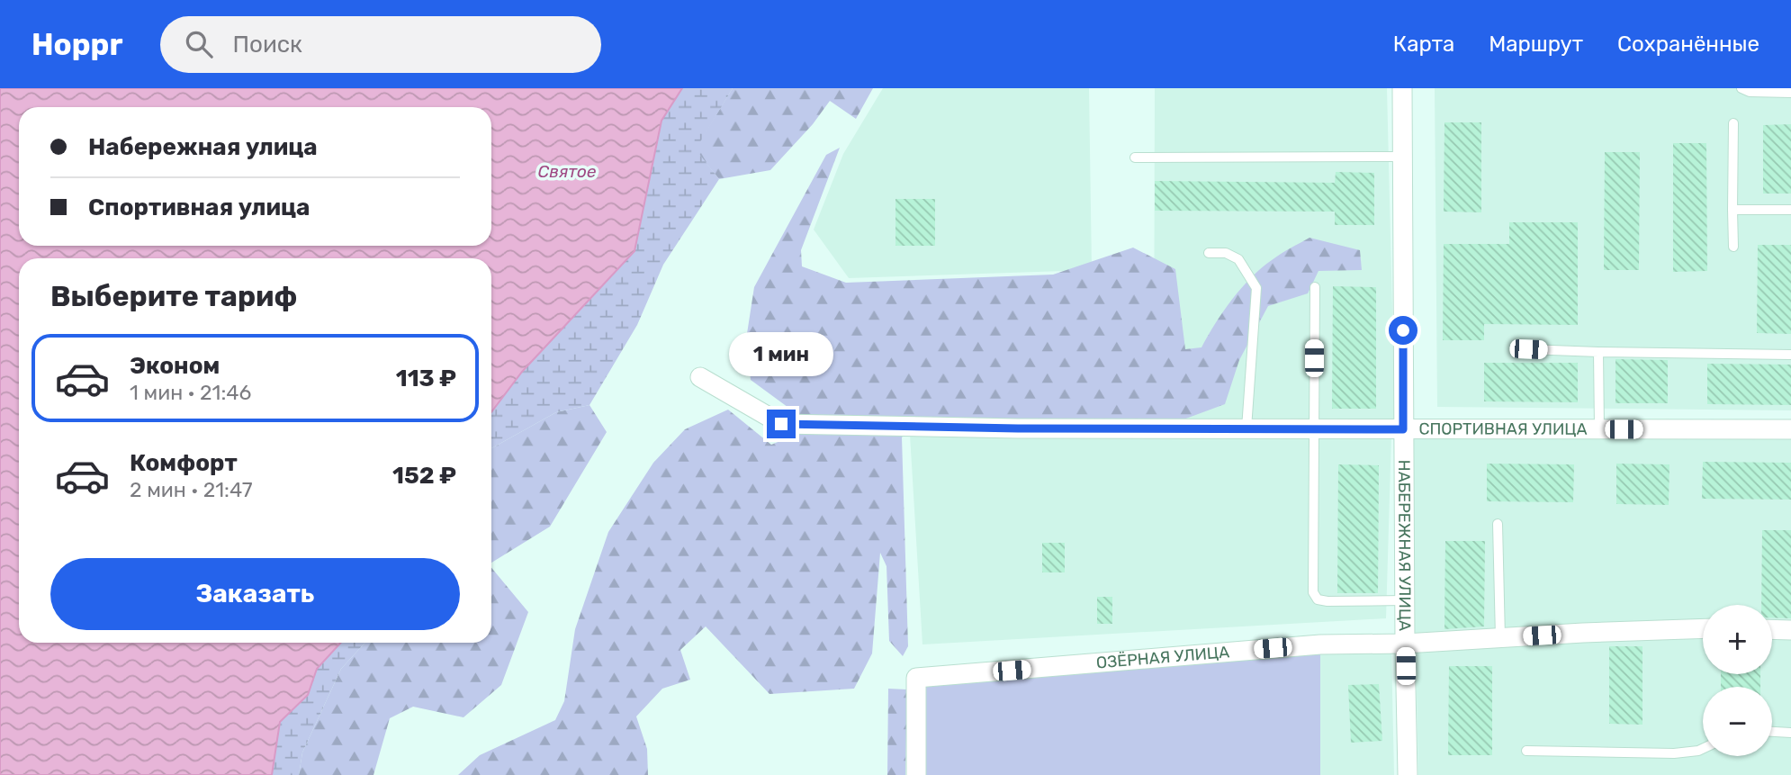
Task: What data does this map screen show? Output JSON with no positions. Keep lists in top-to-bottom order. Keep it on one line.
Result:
{"streets":{"street":["СПОРТИВНАЯ УЛИЦА","НАБЕРЕЖНАЯ УЛИЦА","ОЗЁРНАЯ УЛИЦА"]},"crossings":[["СПОРТИВНАЯ УЛИЦА","НАБЕРЕЖНАЯ УЛИЦА"],["НАБЕРЕЖНАЯ УЛИЦА","ОЗЁРНАЯ УЛИЦА"]],"water":["Святое"],"page":{"header":"Hoppr","search":"Поиск","nav":["Карта","Маршрут","Сохранённые"],"banner":["Набережная улица","Спортивная улица"],"heading":"Выберите тариф","bubble":"1 мин","list":[{"name":"Эконом","note":"1 мин · 21:46","value":"113 ₽"},{"name":"Комфорт","note":"2 мин · 21:47","value":"152 ₽"}],"buttons":"Заказать","map_buttons":["+","−"]}}
